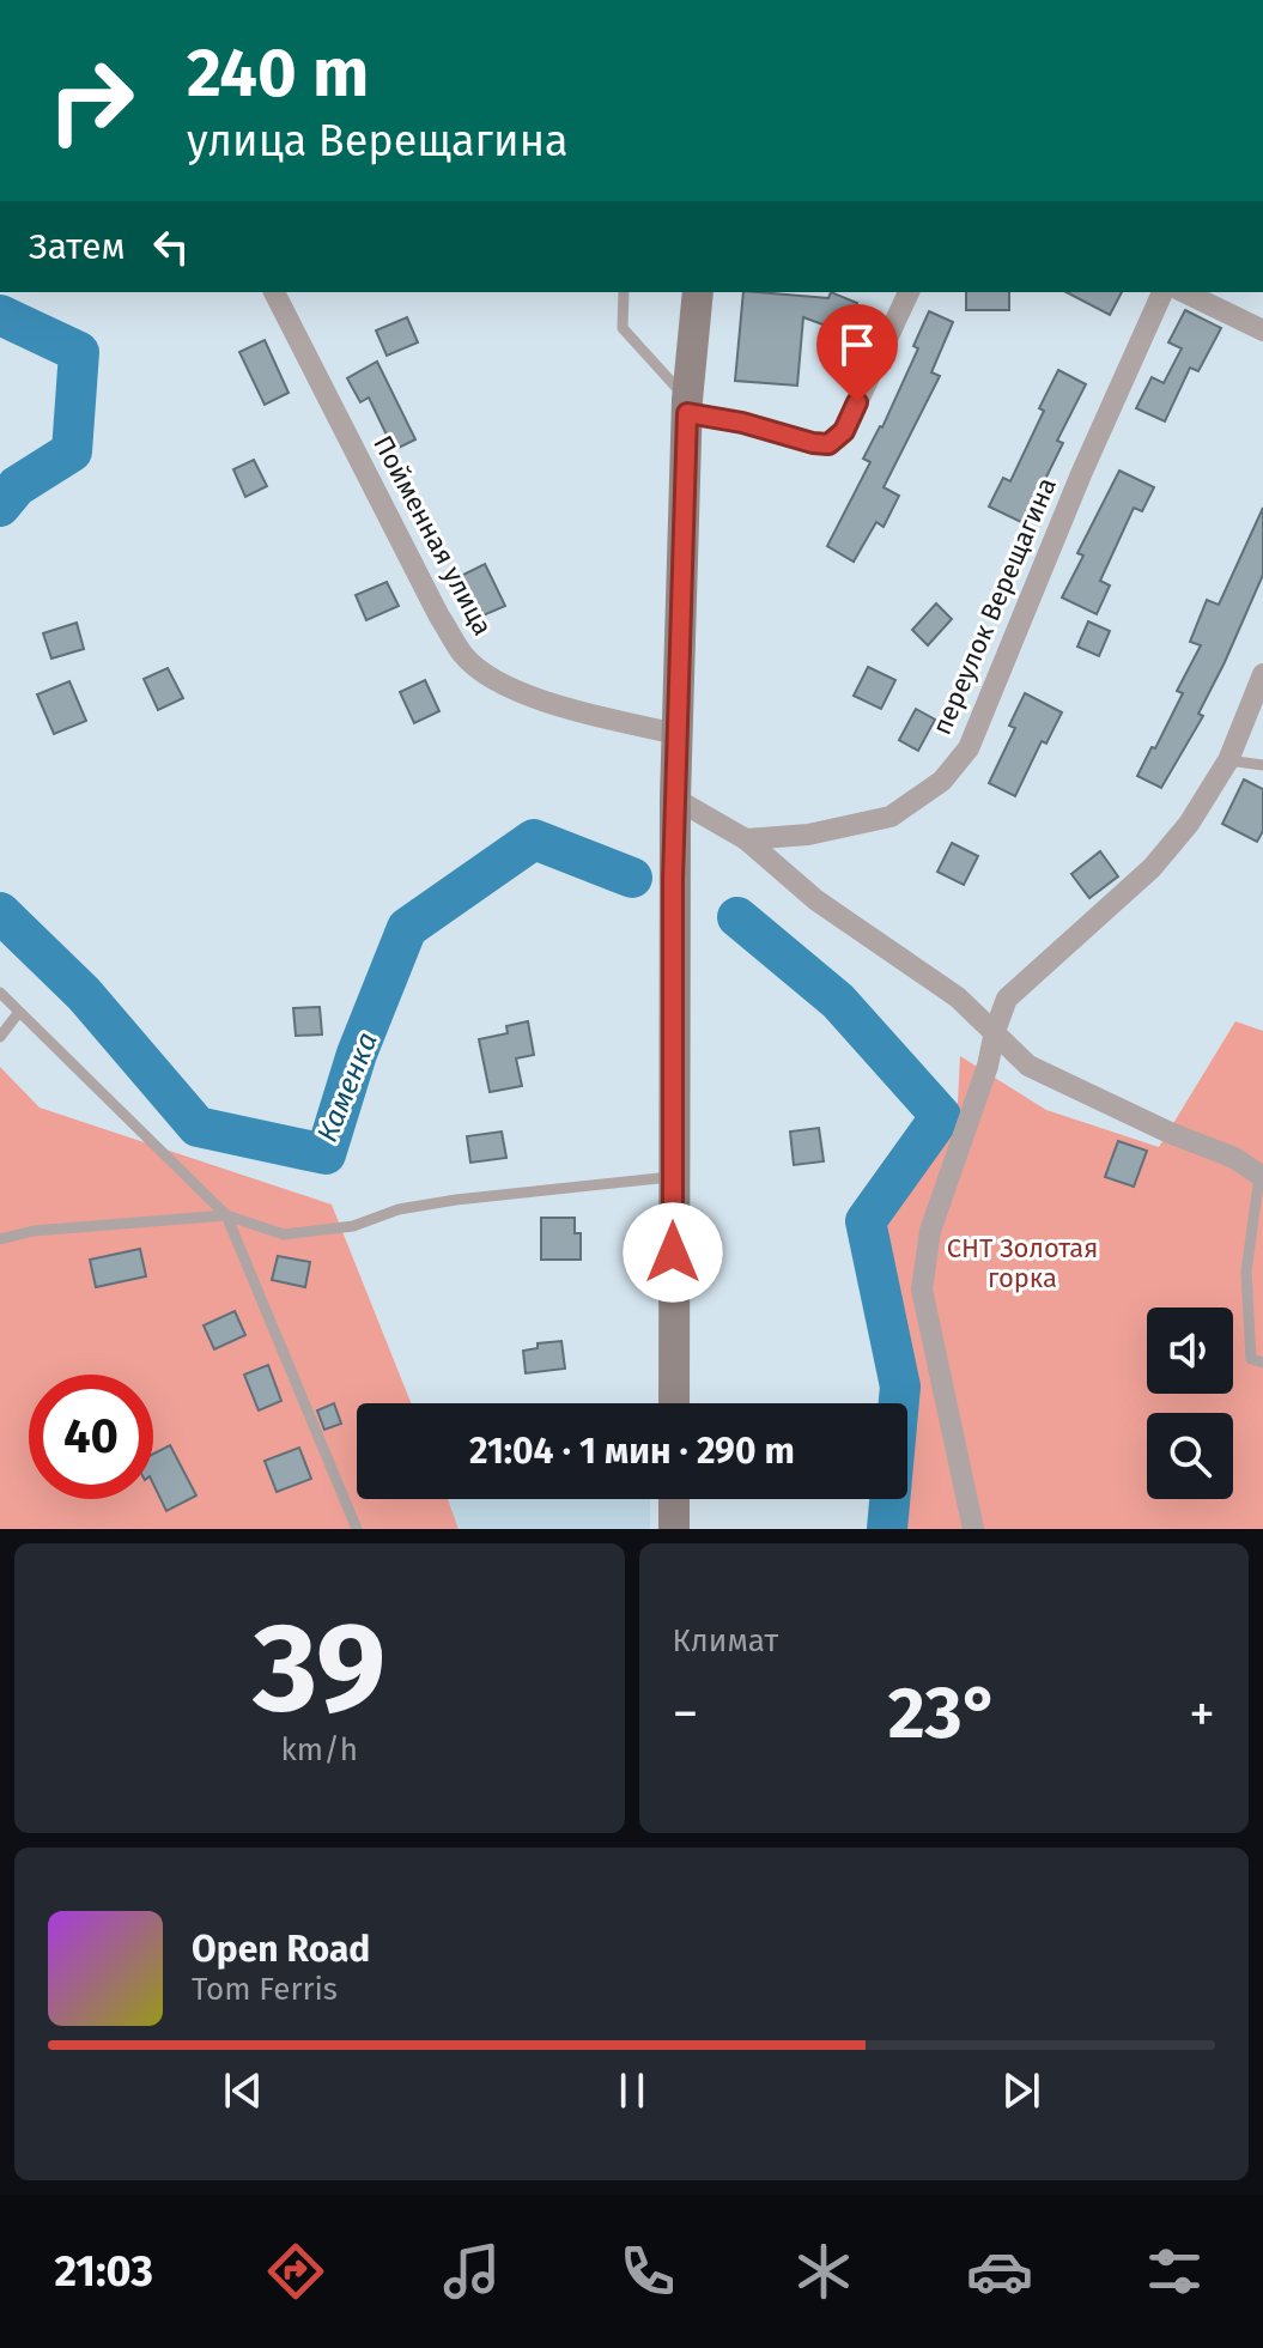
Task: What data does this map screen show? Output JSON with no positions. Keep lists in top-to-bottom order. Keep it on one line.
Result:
{"streets":{"street":["Пойменная улица","переулок Верещагина"]},"water":["Каменка"],"parks":["СНТ Золотая горка"],"page":{"turn":["240 m","улица Верещагина"],"then":"Затем","limit":"40","trip":"21:04 · 1 мин · 290 m","tile":[["39","km/h"],"Климат"],"heat":["−","23°","+"],"song":["Open Road","Tom Ferris"],"tabs":"21:03"}}
